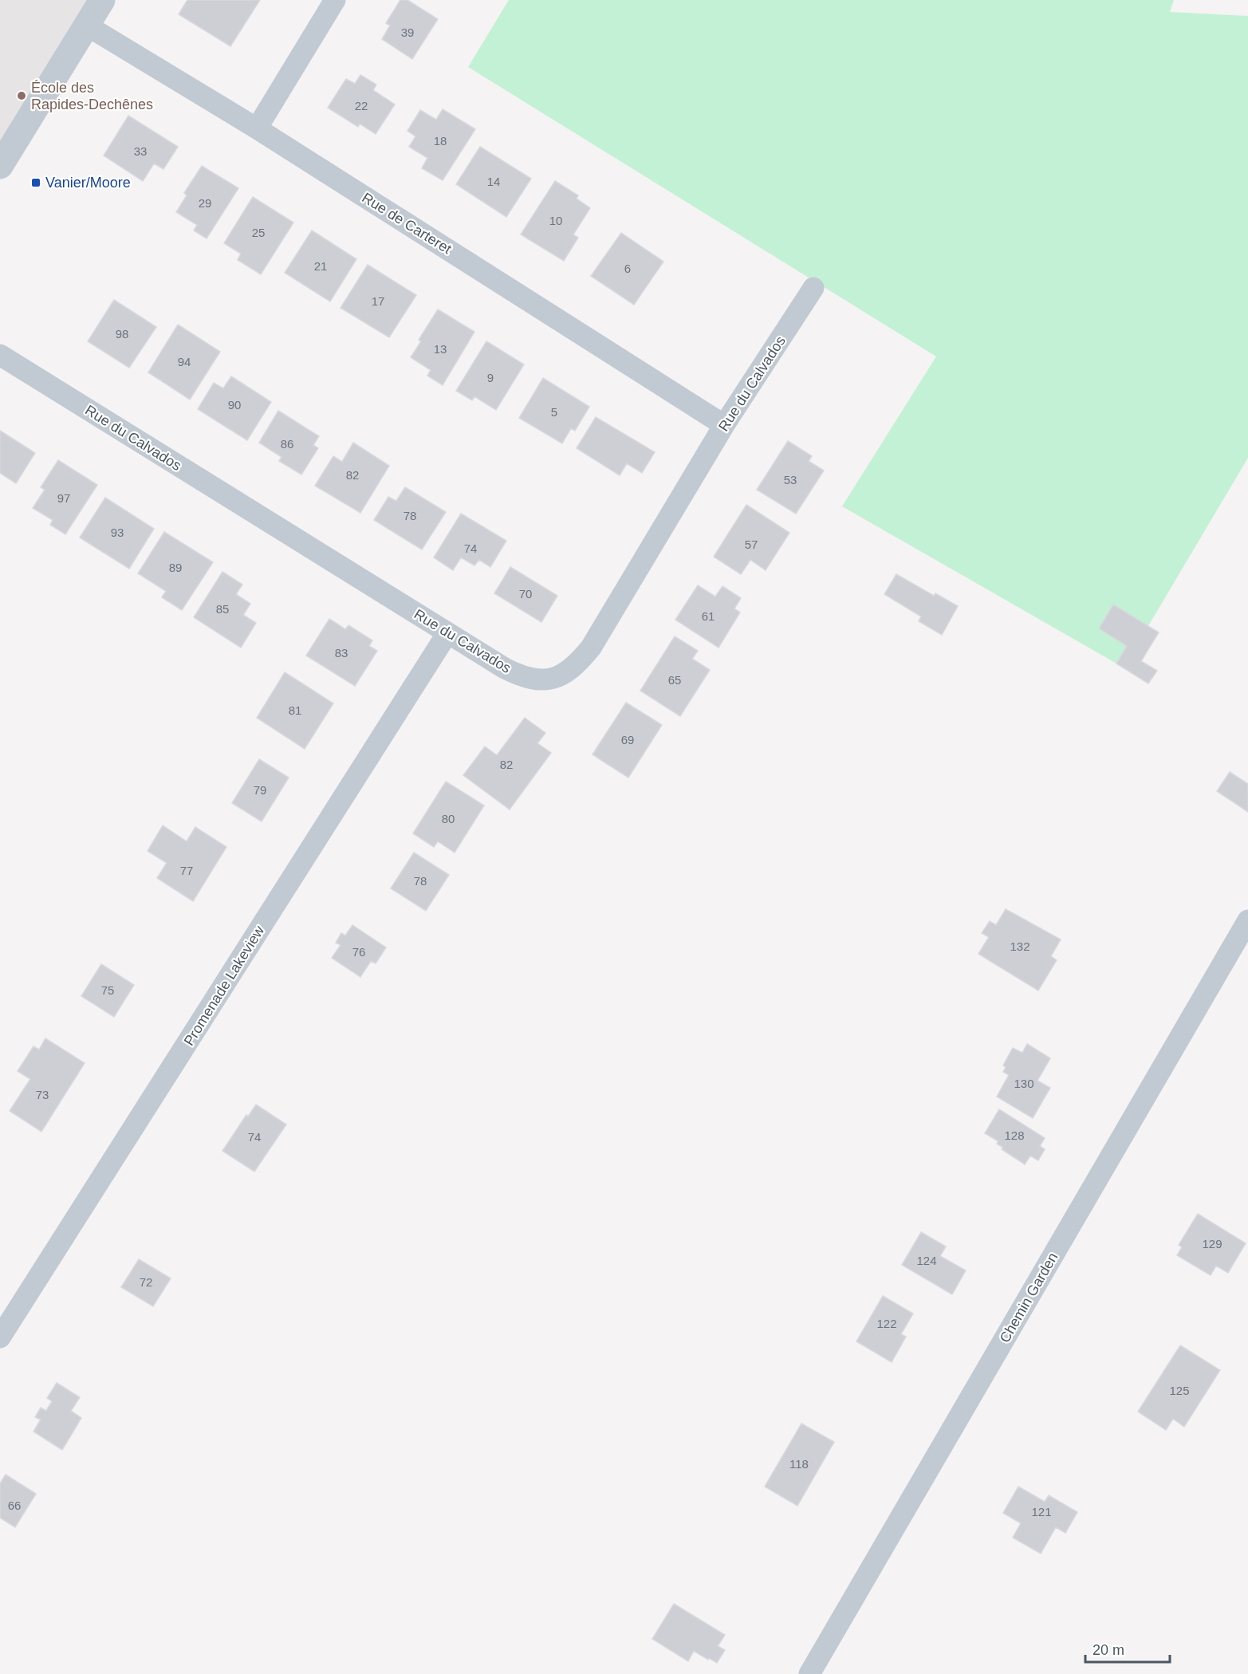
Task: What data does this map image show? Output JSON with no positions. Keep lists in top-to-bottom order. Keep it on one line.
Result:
{"streets":{"street":["Rue de Carteret","Rue du Calvados","Promenade Lakeview","Chemin Garden"]},"crossings":[["Rue de Carteret","Rue du Calvados"],["Rue du Calvados","Promenade Lakeview"]],"places":{"other":["École des Rapides-Dechênes"],"transit":["Vanier/Moore"]},"house_numbers":["39","22","18","33","14","29","10","25","21","6","17","98","13","94","9","90","5","86","82","53","97","78","93","57","74","89","70","85","61","83","65","81","69","82","79","80","77","78","132","76","75","130","73","128","74","129","124","72","122","125","118","66","121"],"scale_bar":"20 m"}
